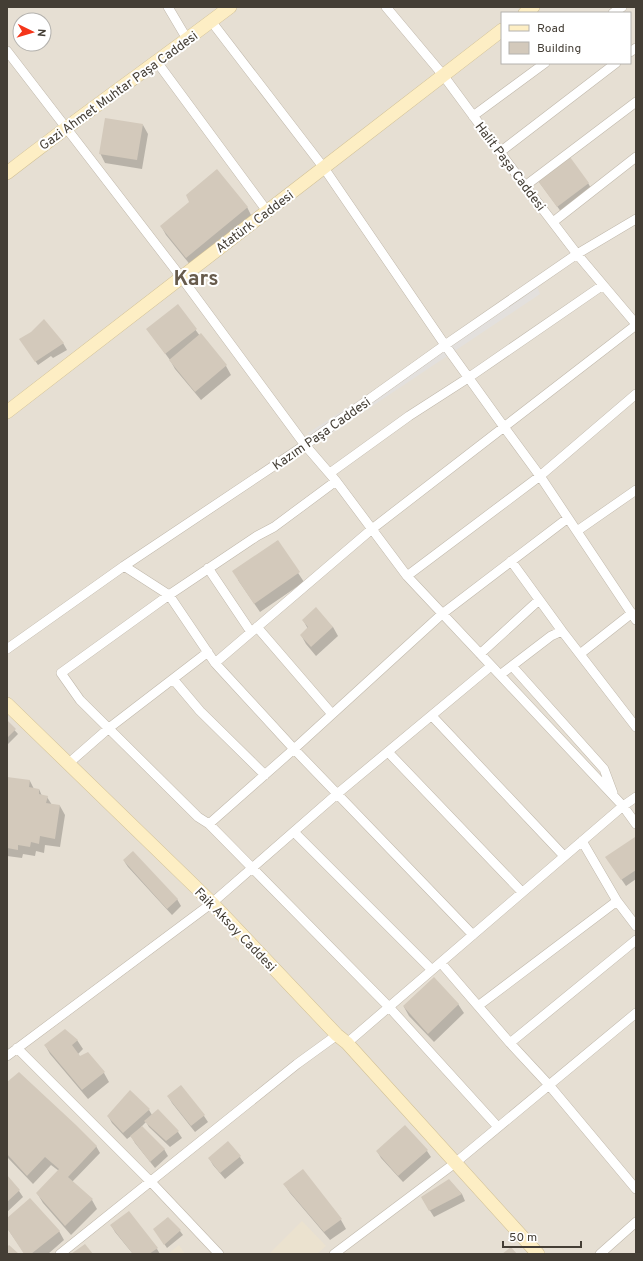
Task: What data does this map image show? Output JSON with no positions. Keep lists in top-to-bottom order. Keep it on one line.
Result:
{"streets":{"street":["Gazi Ahmet Muhtar Paşa Caddesi","Halit Paşa Caddesi","Atatürk Caddesi","Kazım Paşa Caddesi","Faik Aksoy Caddesi"]},"crossings":[["Halit Paşa Caddesi","Atatürk Caddesi"],["Halit Paşa Caddesi","Kazım Paşa Caddesi"]],"districts":["Kars"],"legend":["Road","Building"],"scale_bar":"50 m","north":"right"}
